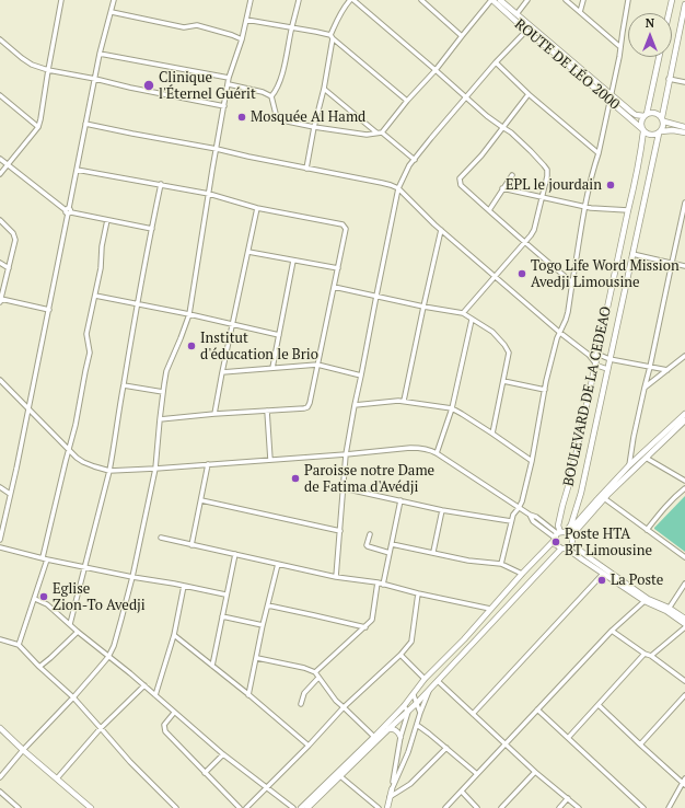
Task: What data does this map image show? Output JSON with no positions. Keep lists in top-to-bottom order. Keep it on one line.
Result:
{"streets":{"main road":["ROUTE DE LÉO 2000","BOULEVARD DE LA CEDEAO"]},"crossings":[["ROUTE DE LÉO 2000","BOULEVARD DE LA CEDEAO"]],"places":["Clinique l'Éternel Guérit","Mosquée Al Hamd","EPL le jourdain","Togo Life Word Mission Avedji Limousine","Institut d'éducation le Brio","Paroisse notre Dame de Fatima d'Avédji","Poste HTA BT Limousine","La Poste","Eglise Zion-To Avedji"],"north":"top"}
